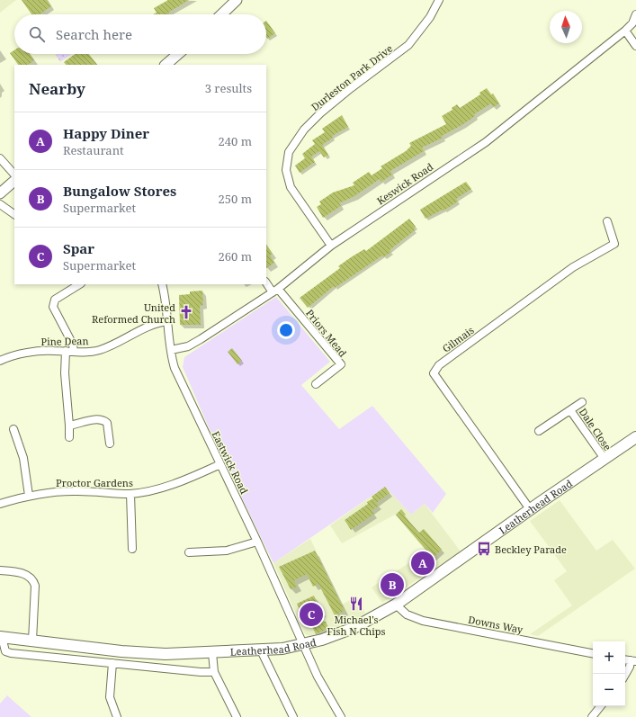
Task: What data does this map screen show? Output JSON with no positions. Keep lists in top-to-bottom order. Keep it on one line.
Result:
{"streets":{"main road":["Leatherhead Road"],"street":["Durleston Park Drive","Keswick Road","Priors Mead","Gilmais","Pine Dean","Dale Close","Eastwick Road","Proctor Gardens","Downs Way"]},"crossings":[["Durleston Park Drive","Keswick Road"],["Keswick Road","Priors Mead"],["Keswick Road","Eastwick Road"],["Gilmais","Leatherhead Road"],["Pine Dean","Eastwick Road"],["Dale Close","Leatherhead Road"],["Eastwick Road","Proctor Gardens"],["Eastwick Road","Leatherhead Road"],["Leatherhead Road","Downs Way"]],"places":{"church":["United Reformed Church"],"bus stop":["Beckley Parade"],"restaurant":["Michael's Fish N Chips"]},"north":"top","page":{"search":"Search here","heading":["Nearby","3 results"],"list":[{"mark":"A","name":"Happy Diner","note":"Restaurant","value":"240 m"},{"mark":"B","name":"Bungalow Stores","note":"Supermarket","value":"250 m"},{"mark":"C","name":"Spar","note":"Supermarket","value":"260 m"}],"pins":["A","B","C"],"map_buttons":["+","−"]}}
